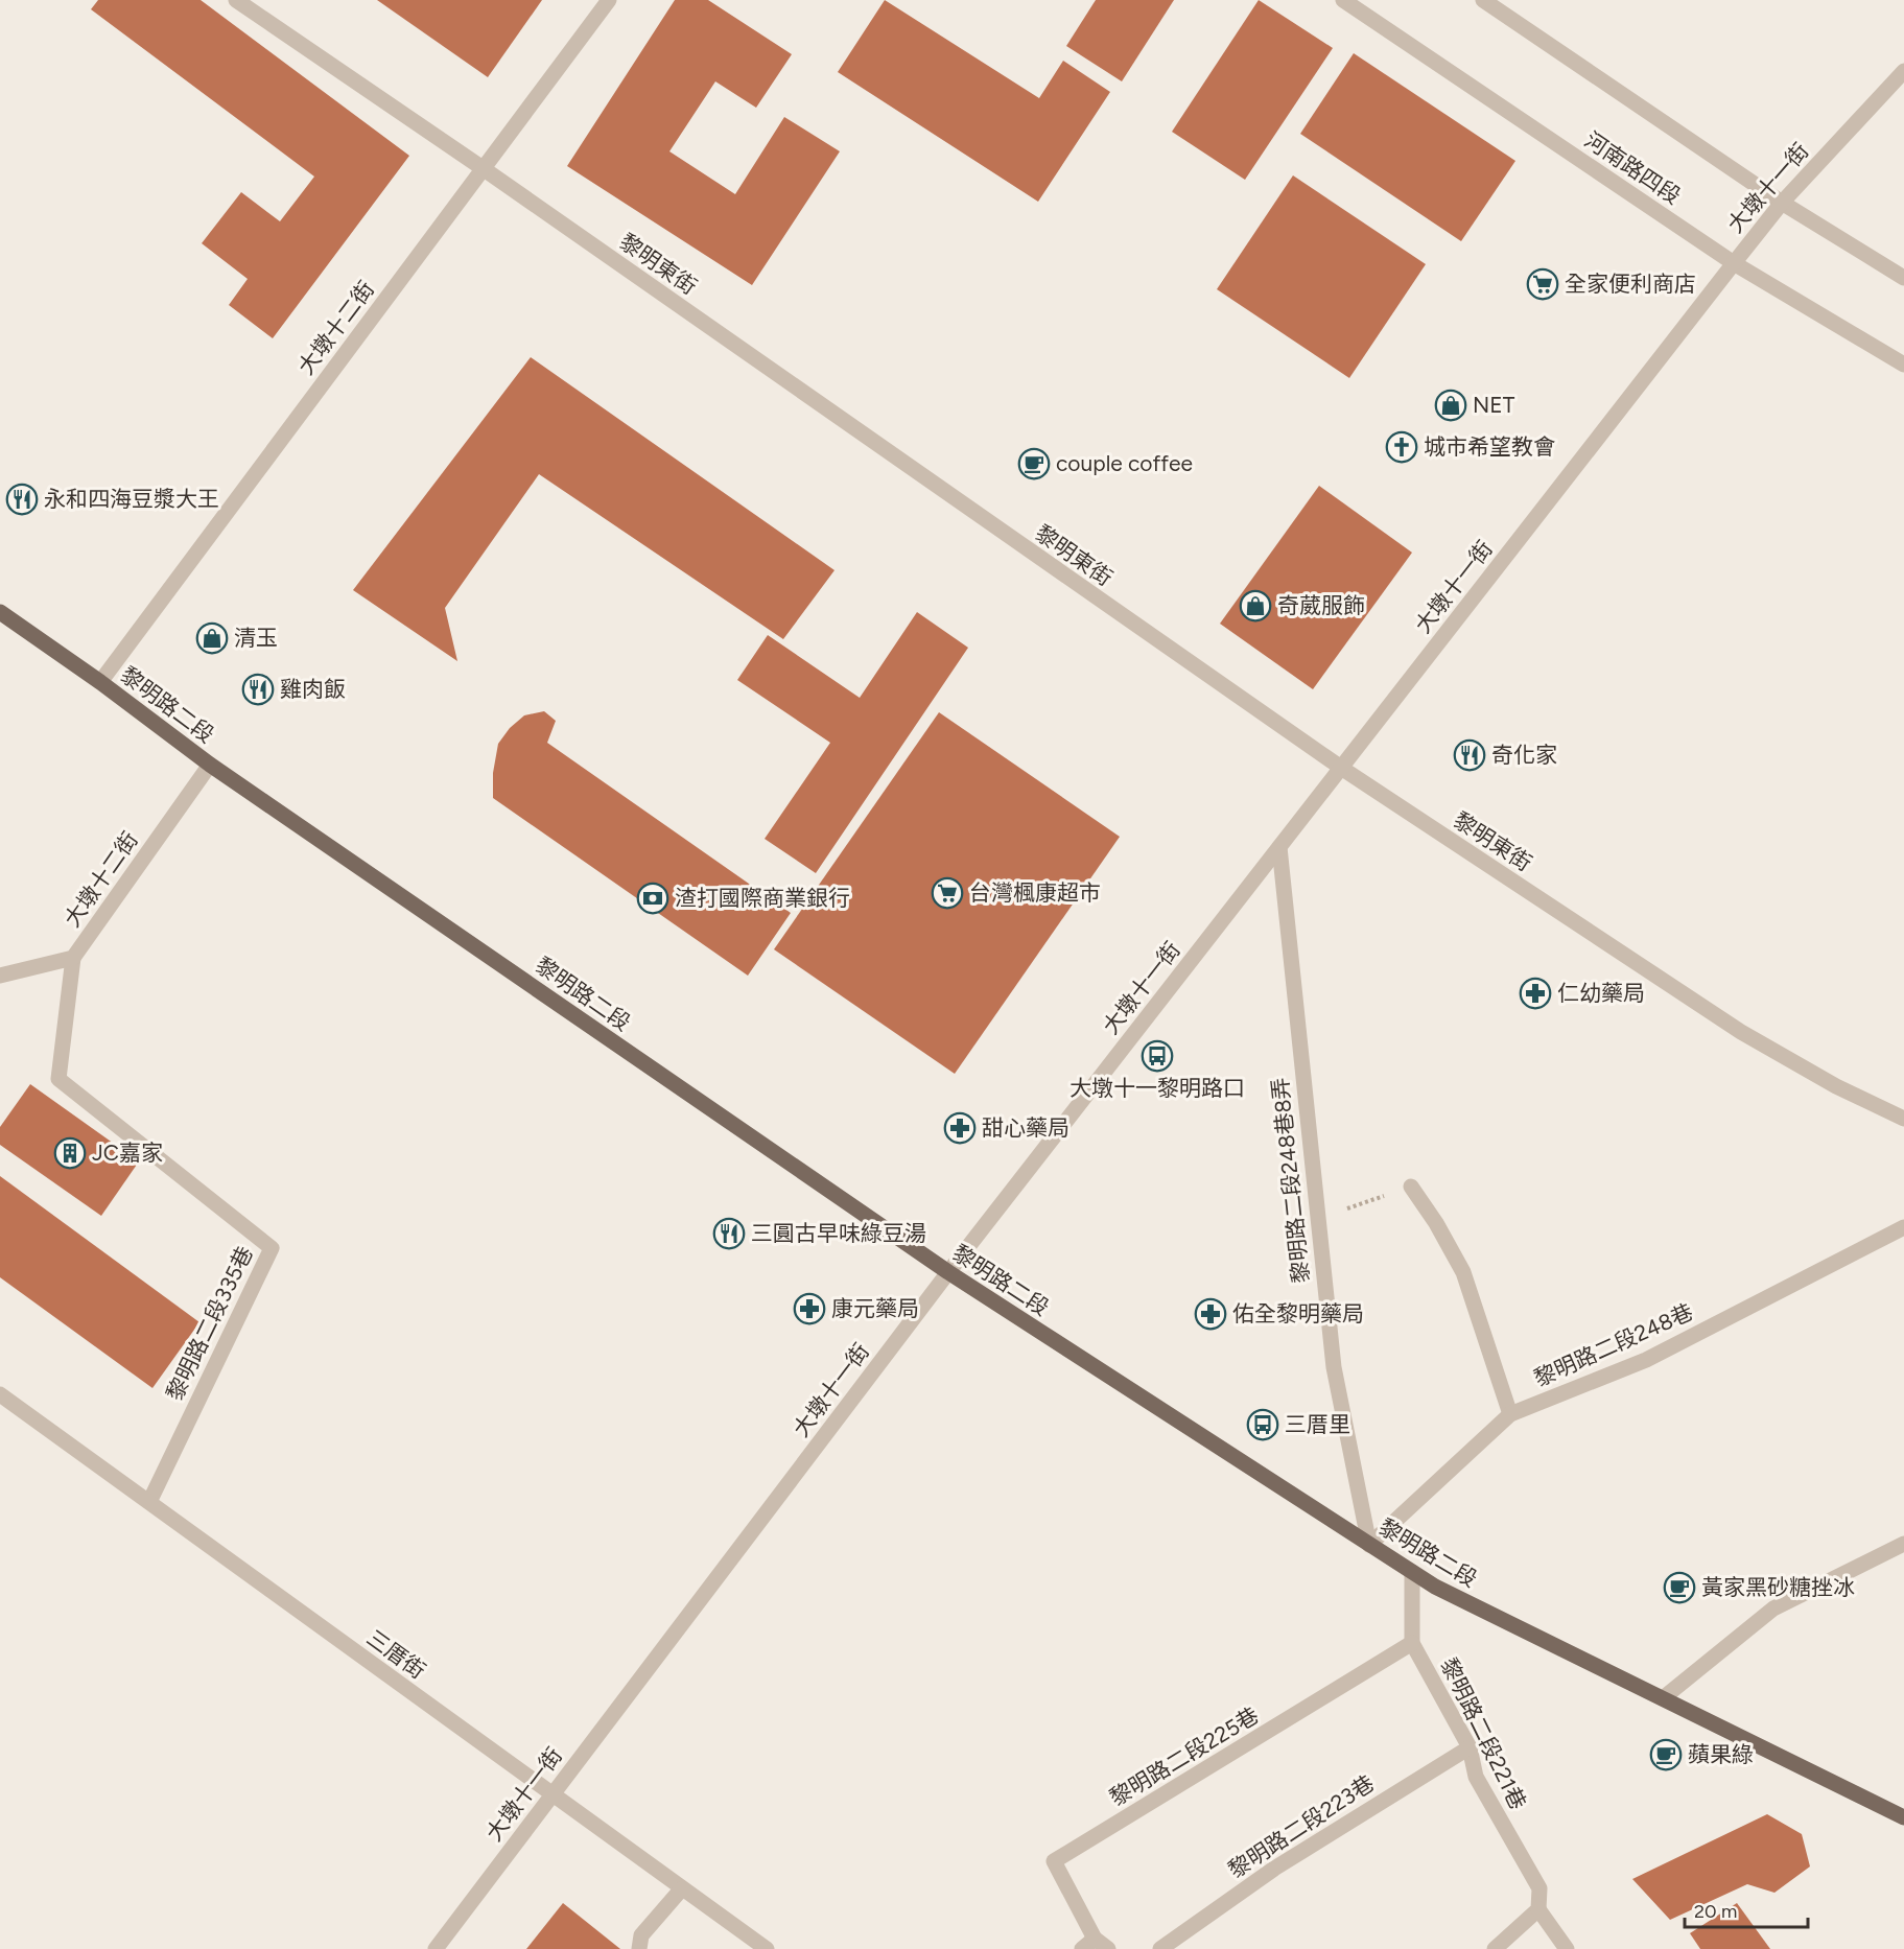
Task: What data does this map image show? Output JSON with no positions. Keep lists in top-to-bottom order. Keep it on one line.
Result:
{"streets":{"main road":["黎明路二段"],"street":["河南路四段","大墩十一街","黎明東街","大墩十二街","黎明路二段248巷8弄","黎明路二段335巷","黎明路二段248巷","三厝街","黎明路二段221巷","黎明路二段225巷","黎明路二段223巷"]},"crossings":[["河南路四段","大墩十一街"],["大墩十一街","黎明東街"],["大墩十一街","黎明路二段"],["大墩十一街","黎明路二段248巷8弄"],["大墩十一街","三厝街"],["黎明東街","大墩十二街"],["大墩十二街","黎明路二段"],["大墩十二街","黎明路二段335巷"],["黎明路二段","黎明路二段248巷8弄"],["黎明路二段","黎明路二段248巷"],["黎明路二段","黎明路二段221巷"],["黎明路二段248巷8弄","黎明路二段248巷"],["黎明路二段335巷","三厝街"],["黎明路二段221巷","黎明路二段225巷"],["黎明路二段221巷","黎明路二段223巷"]],"places":{"supermarket":["全家便利商店","台灣楓康超市"],"shop":["NET","奇葳服飾","清玉"],"church":["城市希望教會"],"cafe":["couple coffee","黃家黑砂糖挫冰","蘋果綠"],"restaurant":["永和四海豆漿大王","雞肉飯","奇化家","三圓古早味綠豆湯"],"bank":["渣打國際商業銀行"],"pharmacy":["仁幼藥局","甜心藥局","康元藥局","佑全黎明藥局"],"bus stop":["大墩十一黎明路口","三厝里"],"building":["JC嘉家"]},"scale_bar":"20 m"}
